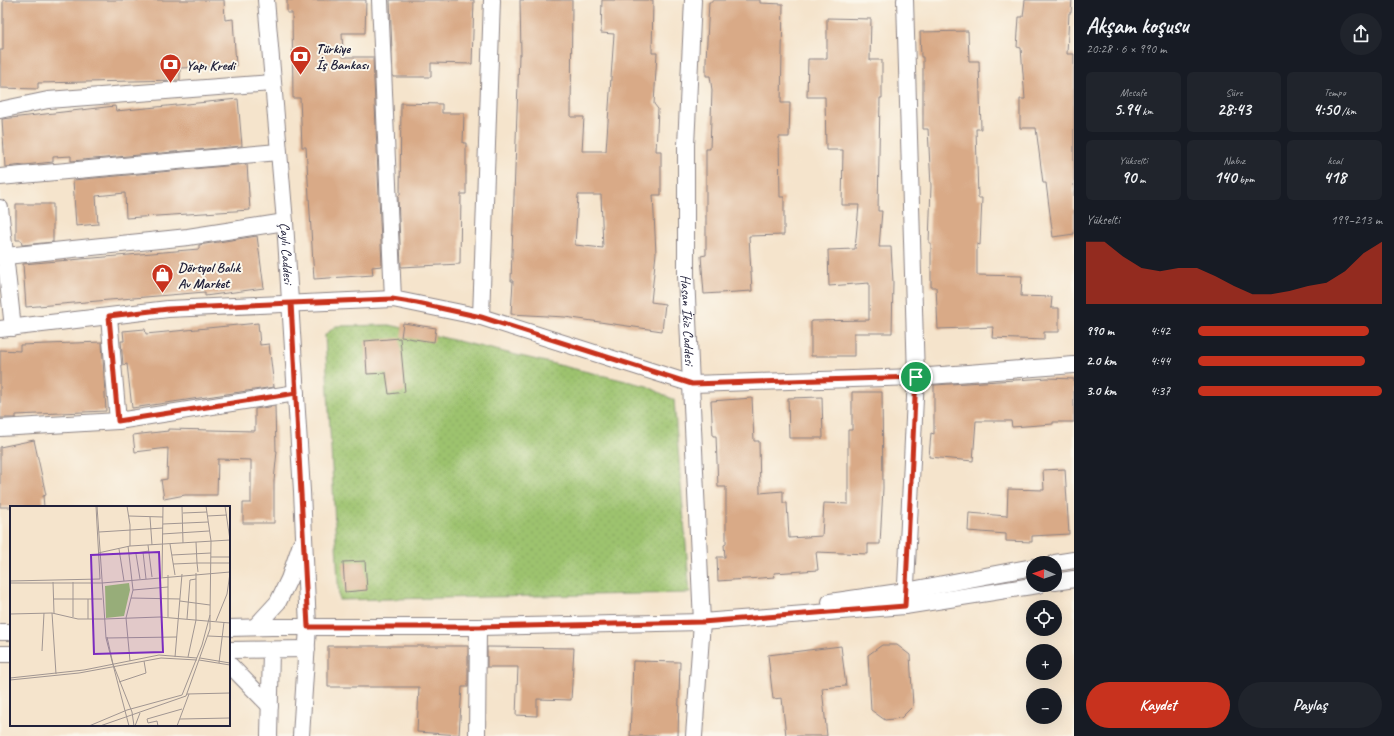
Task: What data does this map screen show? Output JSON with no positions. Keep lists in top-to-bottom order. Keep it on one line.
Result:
{"streets":{"street":["Çaylı Caddesi","Hasan İkiz Caddesi"]},"places":{"bank":["Türkiye İş Bankası","Yapı Kredi"],"shop":["Dörtyol Balık Av Market"]},"north":"left","page":{"heading":["Akşam koşusu","20:28 · 6 × 990 m"],"stats":[["Mesafe","5.94 km"],["Süre","28:43"],["Tempo","4:50 /km"],["Yükselti","90 m"],["Nabız","140 bpm"],["kcal","418"]],"chart":["Yükselti","199–213 m"],"list":[{"name":"990 m","note":"4:42"},{"name":"2.0 km","note":"4:44"},{"name":"3.0 km","note":"4:37"}],"map_buttons":["+","−"],"buttons":["Kaydet","Paylaş"]}}
